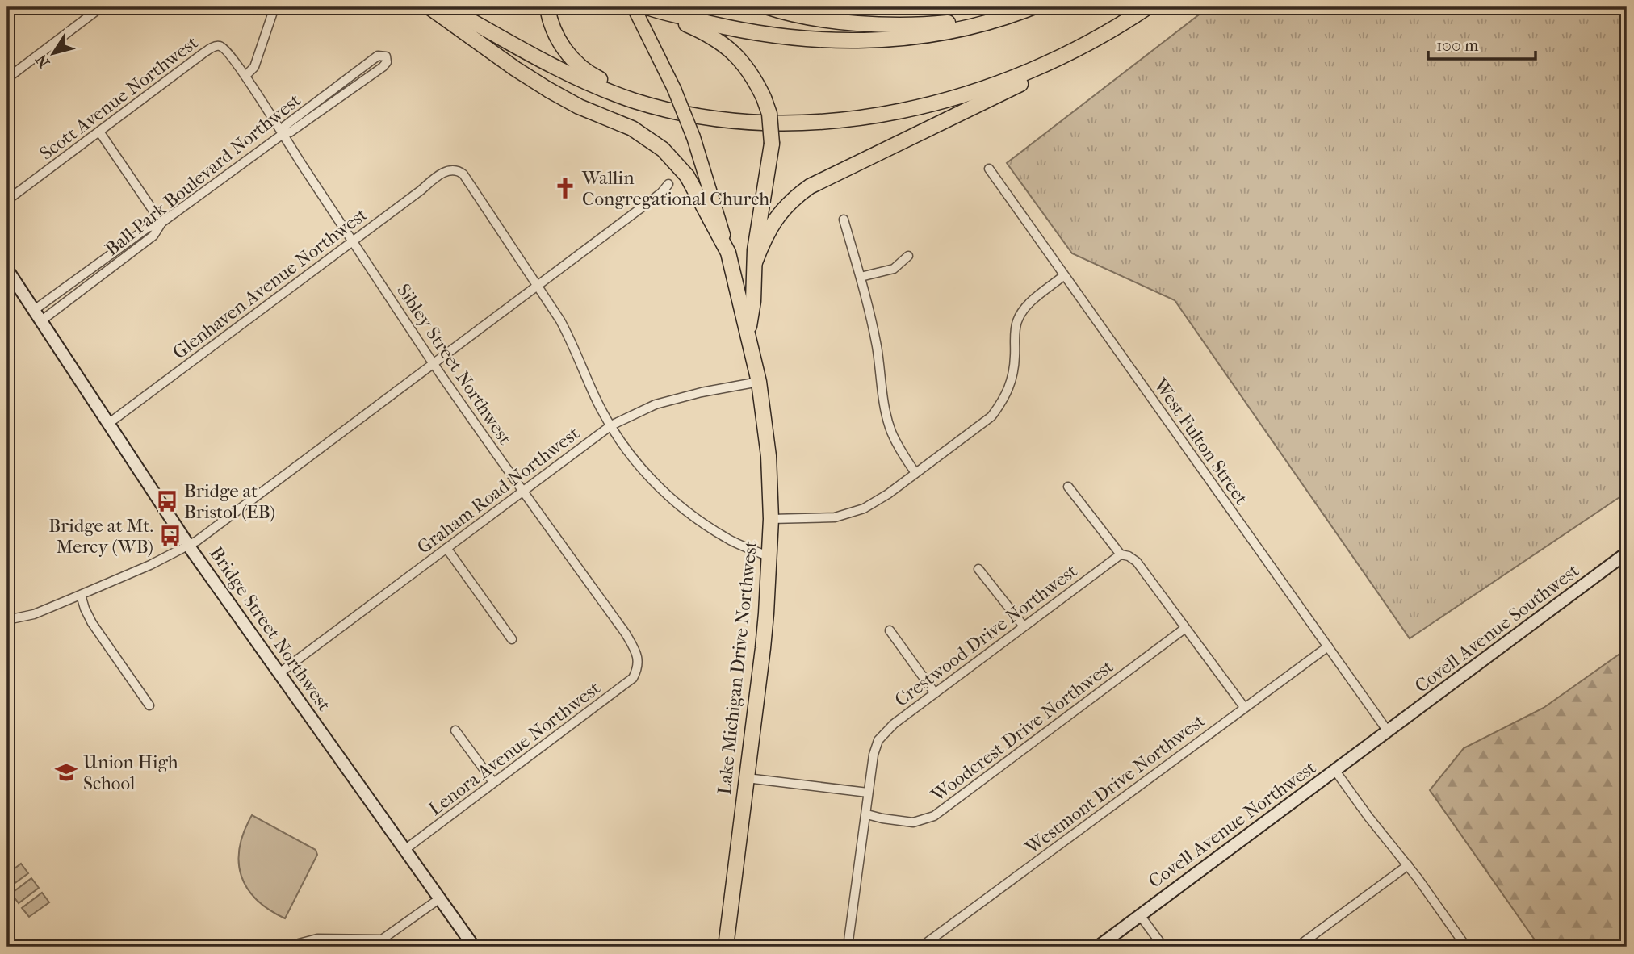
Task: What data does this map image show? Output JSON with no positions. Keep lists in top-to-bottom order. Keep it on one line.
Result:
{"streets":{"highway":["Lake Michigan Drive Northwest"],"main road":["Covell Avenue Southwest","Bridge Street Northwest","Covell Avenue Northwest"],"street":["Scott Avenue Northwest","Ball Park Boulevard Northwest","Glenhaven Avenue Northwest","Sibley Street Northwest","West Fulton Street","Graham Road Northwest","Crestwood Drive Northwest","Woodcrest Drive Northwest","Lenora Avenue Northwest","Westmont Drive Northwest"]},"crossings":[["Scott Avenue Northwest","Sibley Street Northwest"],["Ball Park Boulevard Northwest","Sibley Street Northwest"],["Ball Park Boulevard Northwest","Bridge Street Northwest"],["Glenhaven Avenue Northwest","Sibley Street Northwest"],["Glenhaven Avenue Northwest","Bridge Street Northwest"],["Sibley Street Northwest","Graham Road Northwest"],["Sibley Street Northwest","Lenora Avenue Northwest"],["West Fulton Street","Covell Avenue Southwest"],["West Fulton Street","Westmont Drive Northwest"],["West Fulton Street","Covell Avenue Northwest"],["Graham Road Northwest","Bridge Street Northwest"],["Graham Road Northwest","Lake Michigan Drive Northwest"],["Covell Avenue Southwest","Covell Avenue Northwest"],["Bridge Street Northwest","Lenora Avenue Northwest"]],"places":{"church":["Wallin Congregational Church"],"bus stop":["Bridge at Bristol (EB)","Bridge at Mt. Mercy (WB)"],"school or university":["Union High School"]},"scale_bar":"100 m","north":"bottom left"}
